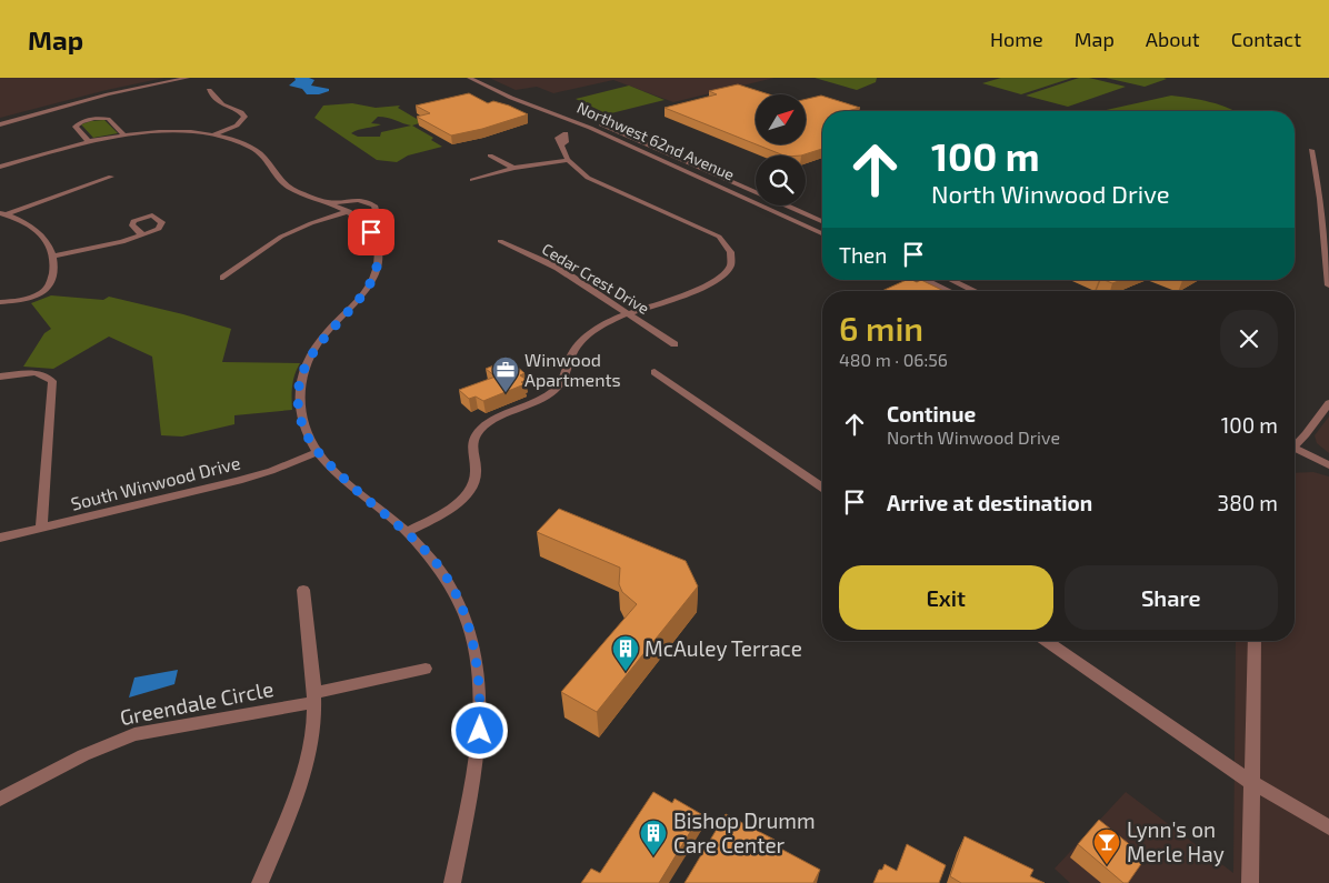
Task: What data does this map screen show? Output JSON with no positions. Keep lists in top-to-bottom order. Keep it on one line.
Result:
{"streets":{"street":["Northwest 62nd Avenue","Cedar Crest Drive","South Winwood Drive","Greendale Circle"]},"places":{"office":["Winwood Apartments"],"building":["McAuley Terrace","Bishop Drumm Care Center"],"bar":["Lynn's on Merle Hay"]},"north":"top right","page":{"header":"Map","nav":["Home","Map","About","Contact"],"turn":["100 m","North Winwood Drive"],"then":"Then","heading":["6 min","480 m · 06:56"],"list":[{"name":"Continue","note":"North Winwood Drive","value":"100 m"},{"name":"Arrive at destination","value":"380 m"}],"buttons":["Exit","Share"]}}
